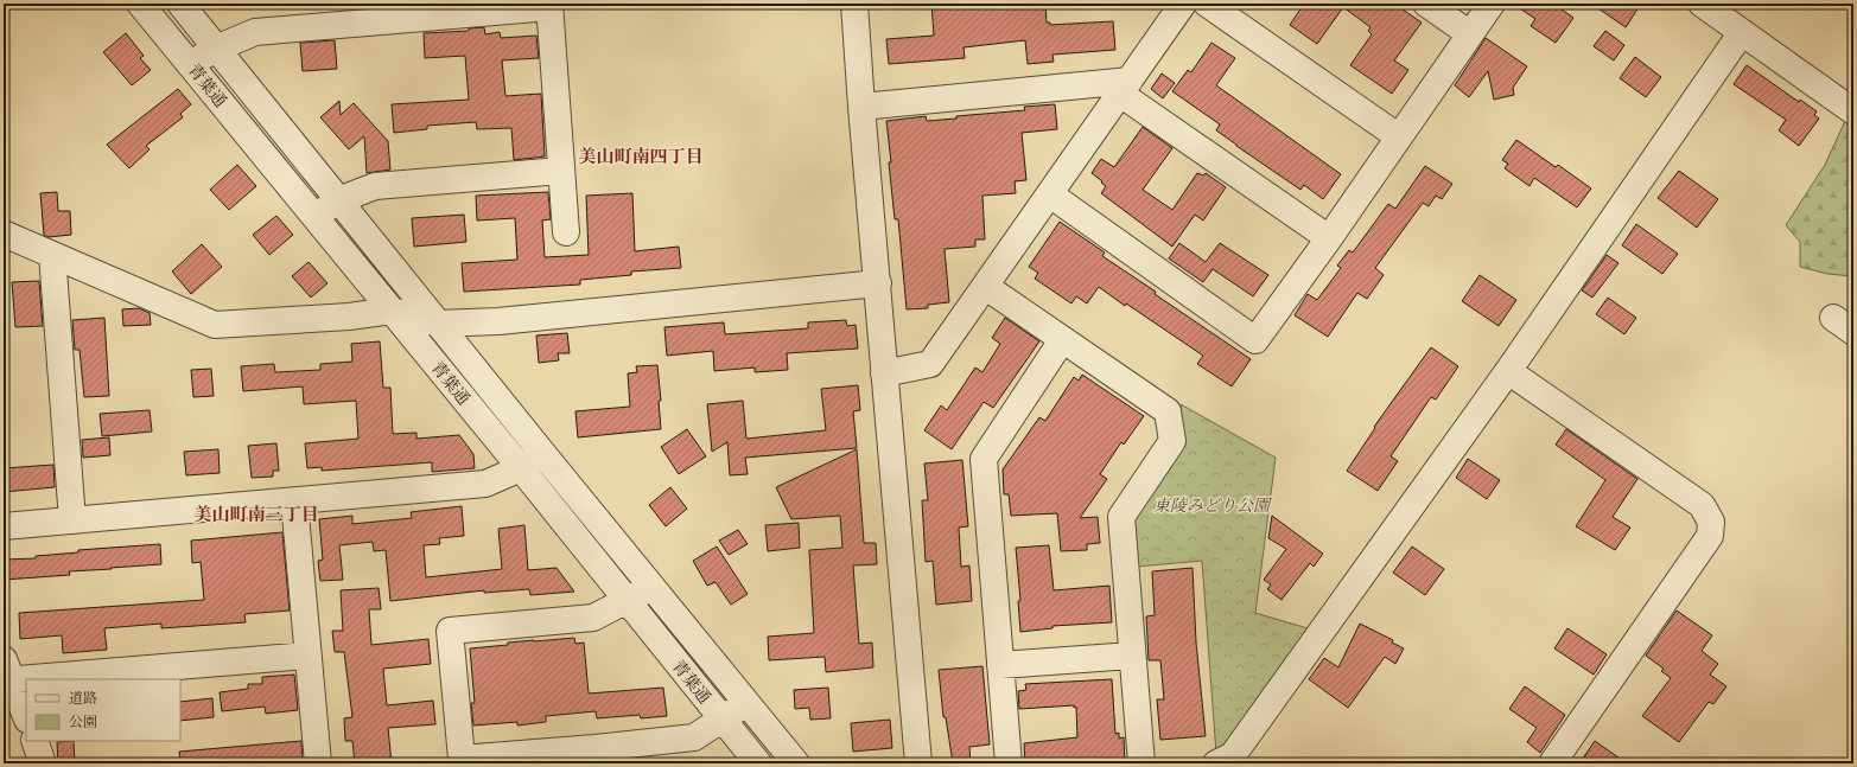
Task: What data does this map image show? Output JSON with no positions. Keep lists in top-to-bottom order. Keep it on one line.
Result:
{"streets":{"street":["青葉通"]},"districts":["美山町南四丁目","美山町南三丁目"],"parks":["東陵みどり公園"],"legend":["道路","公園"]}
